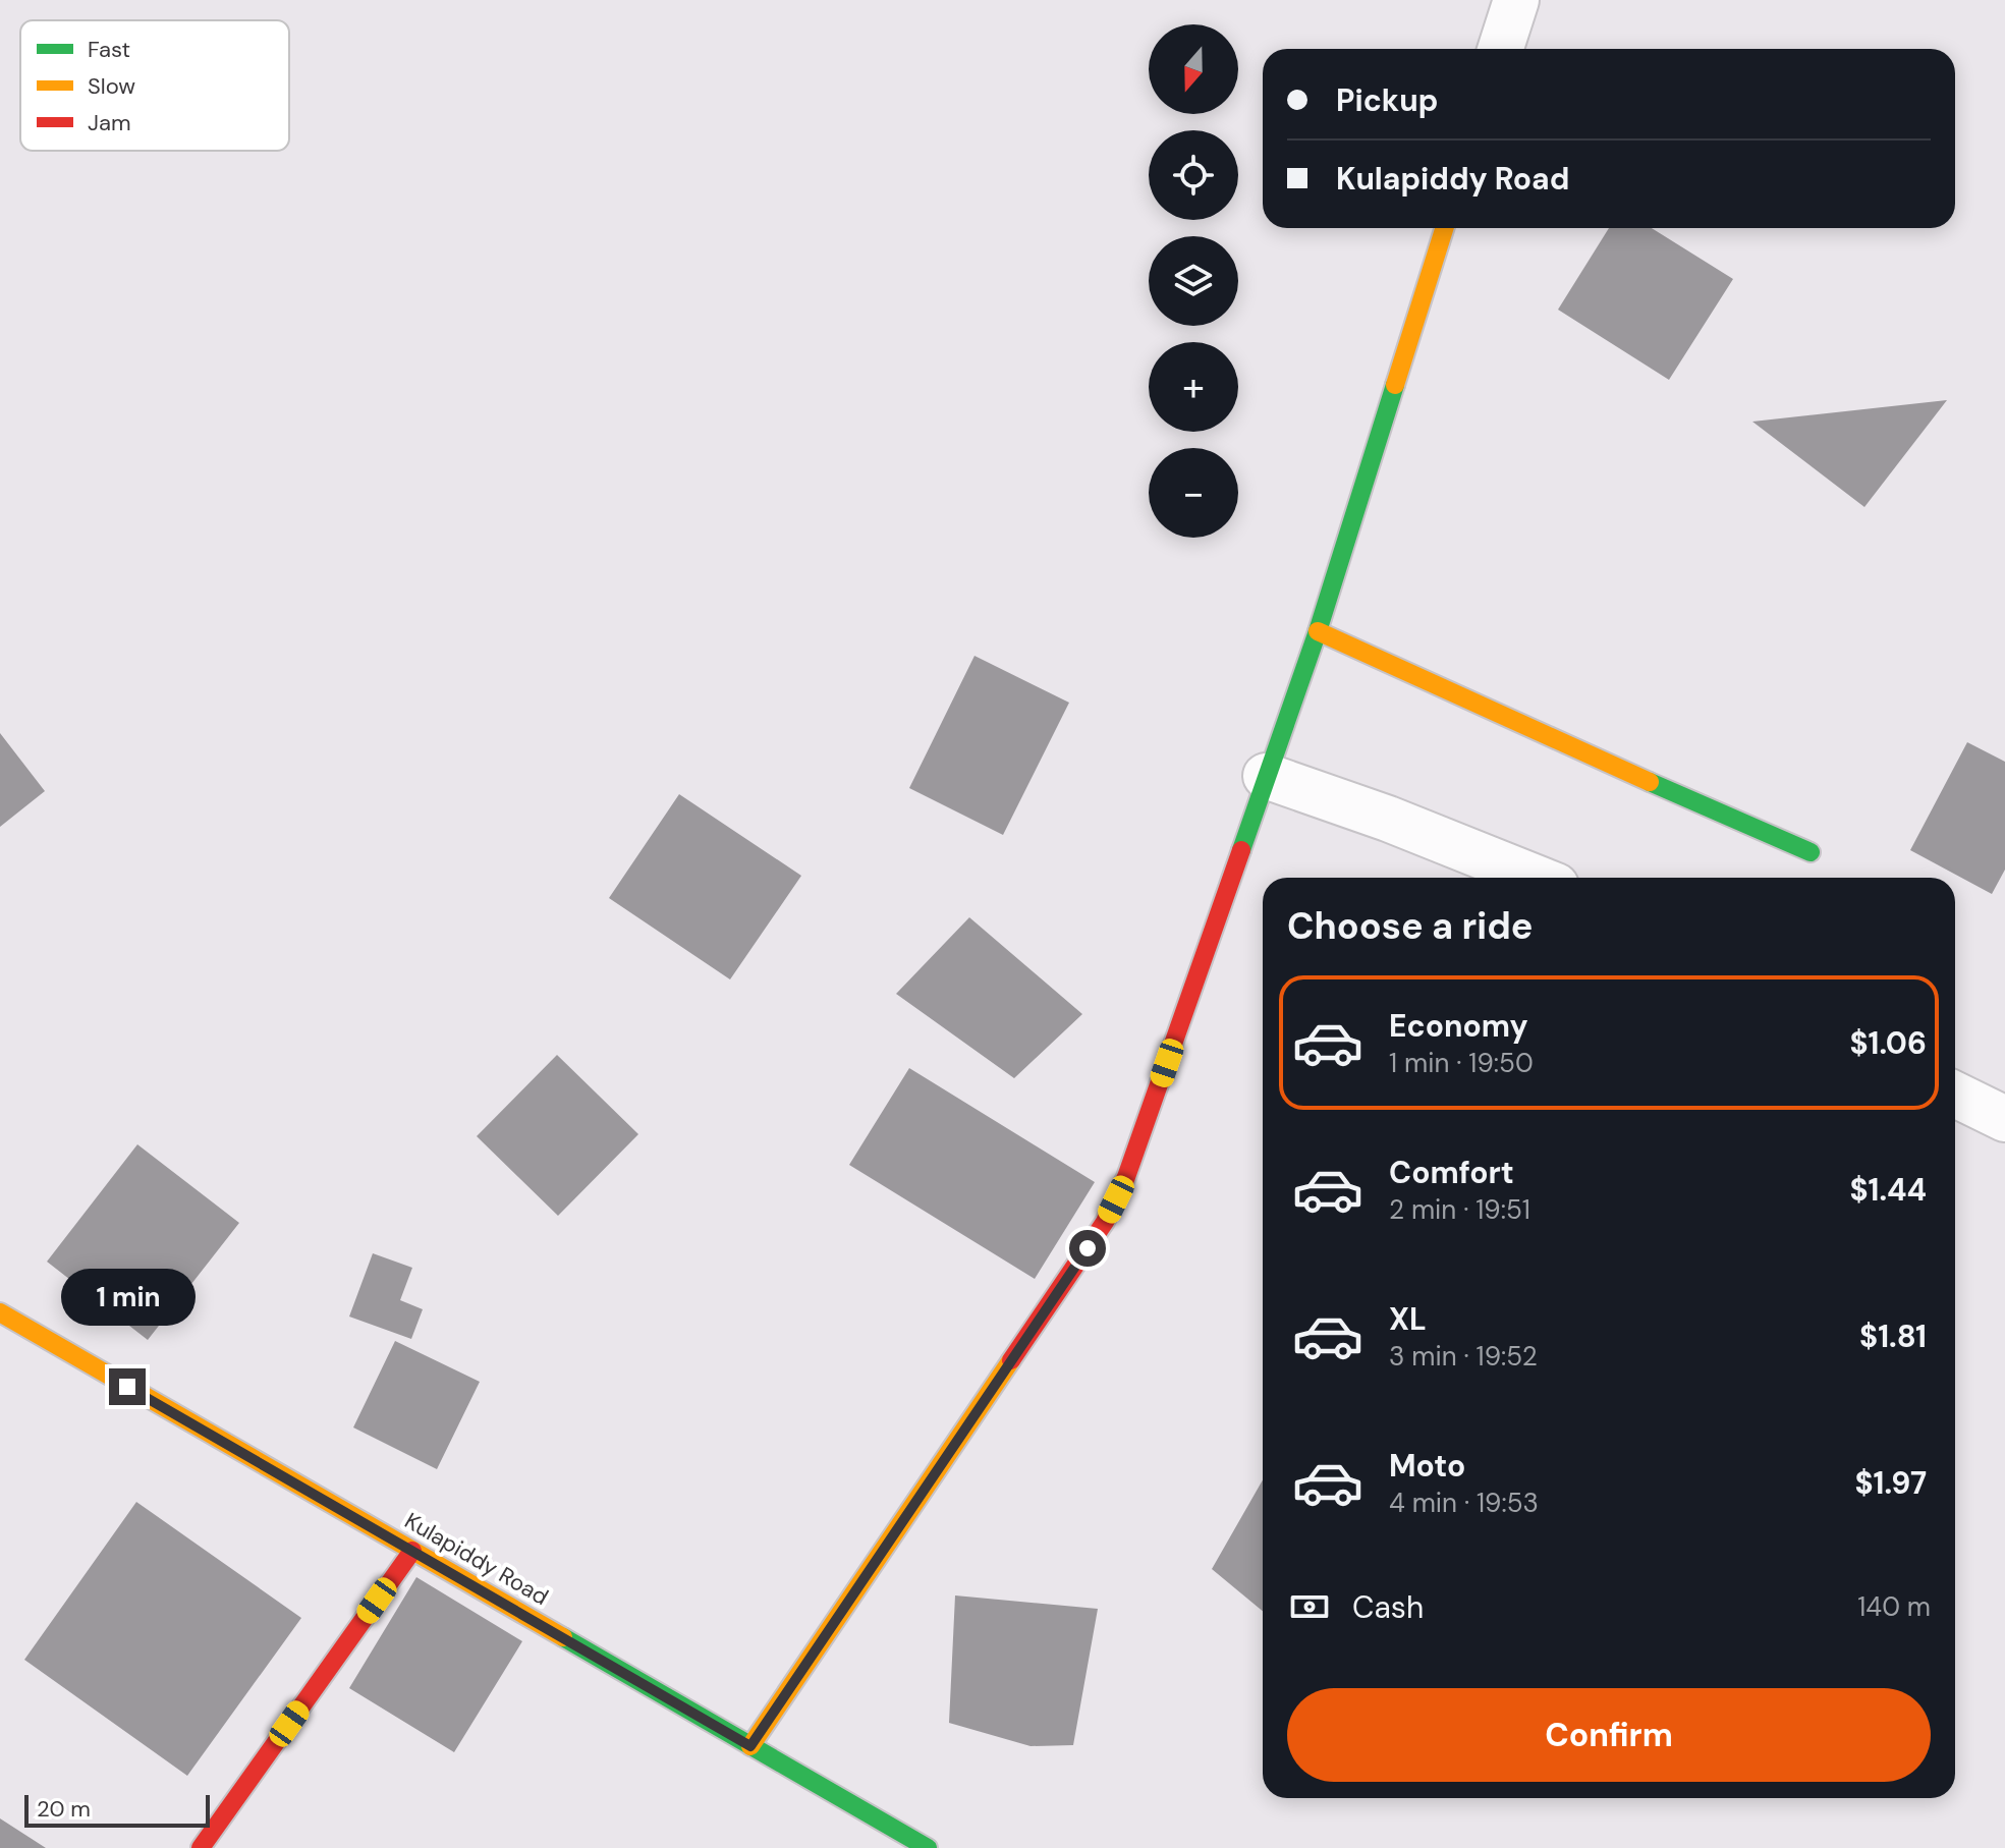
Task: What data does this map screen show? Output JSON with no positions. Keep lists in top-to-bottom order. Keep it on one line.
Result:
{"streets":{"street":["Kulapiddy Road"]},"legend":["Fast","Slow","Jam"],"scale_bar":"20 m","north":"bottom","page":{"map_buttons":["+","−"],"banner":["Pickup","Kulapiddy Road"],"heading":"Choose a ride","list":[{"name":"Economy","note":"1 min · 19:50","value":"$1.06"},{"name":"Comfort","note":"2 min · 19:51","value":"$1.44"},{"name":"XL","note":"3 min · 19:52","value":"$1.81"},{"name":"Moto","note":"4 min · 19:53","value":"$1.97"}],"bubble":"1 min","pay":["Cash","140 m"],"buttons":"Confirm","scale":"20 m"}}
